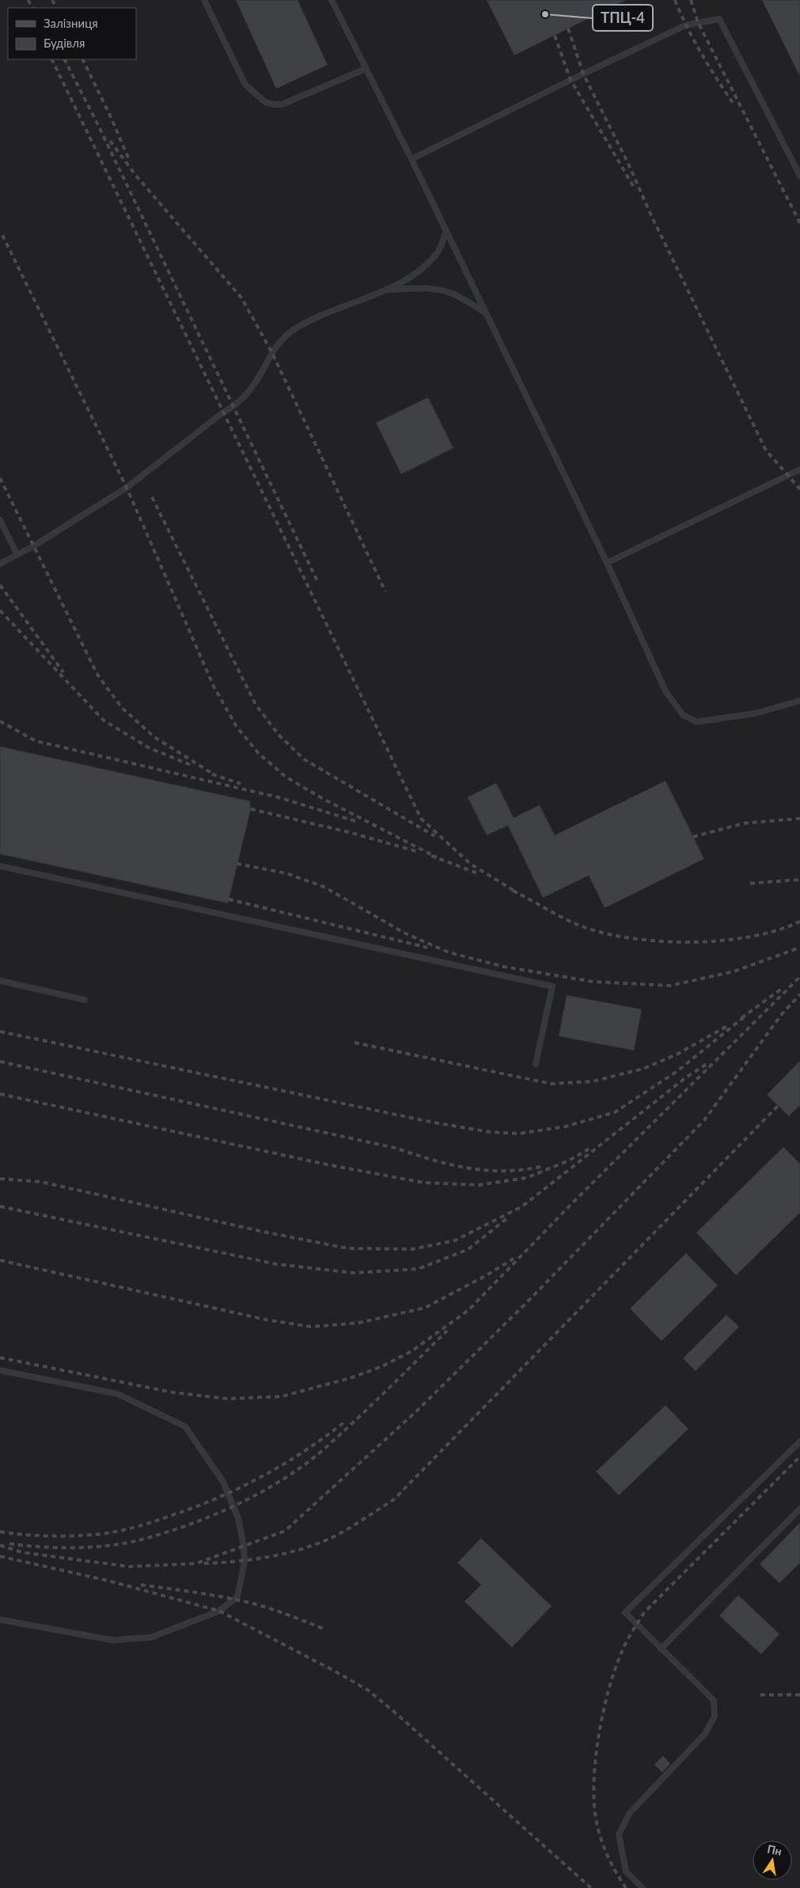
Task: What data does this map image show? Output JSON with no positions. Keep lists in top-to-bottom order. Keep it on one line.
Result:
{"places":["ТПЦ-4"],"legend":["Залізниця","Будівля"],"north":"top"}
